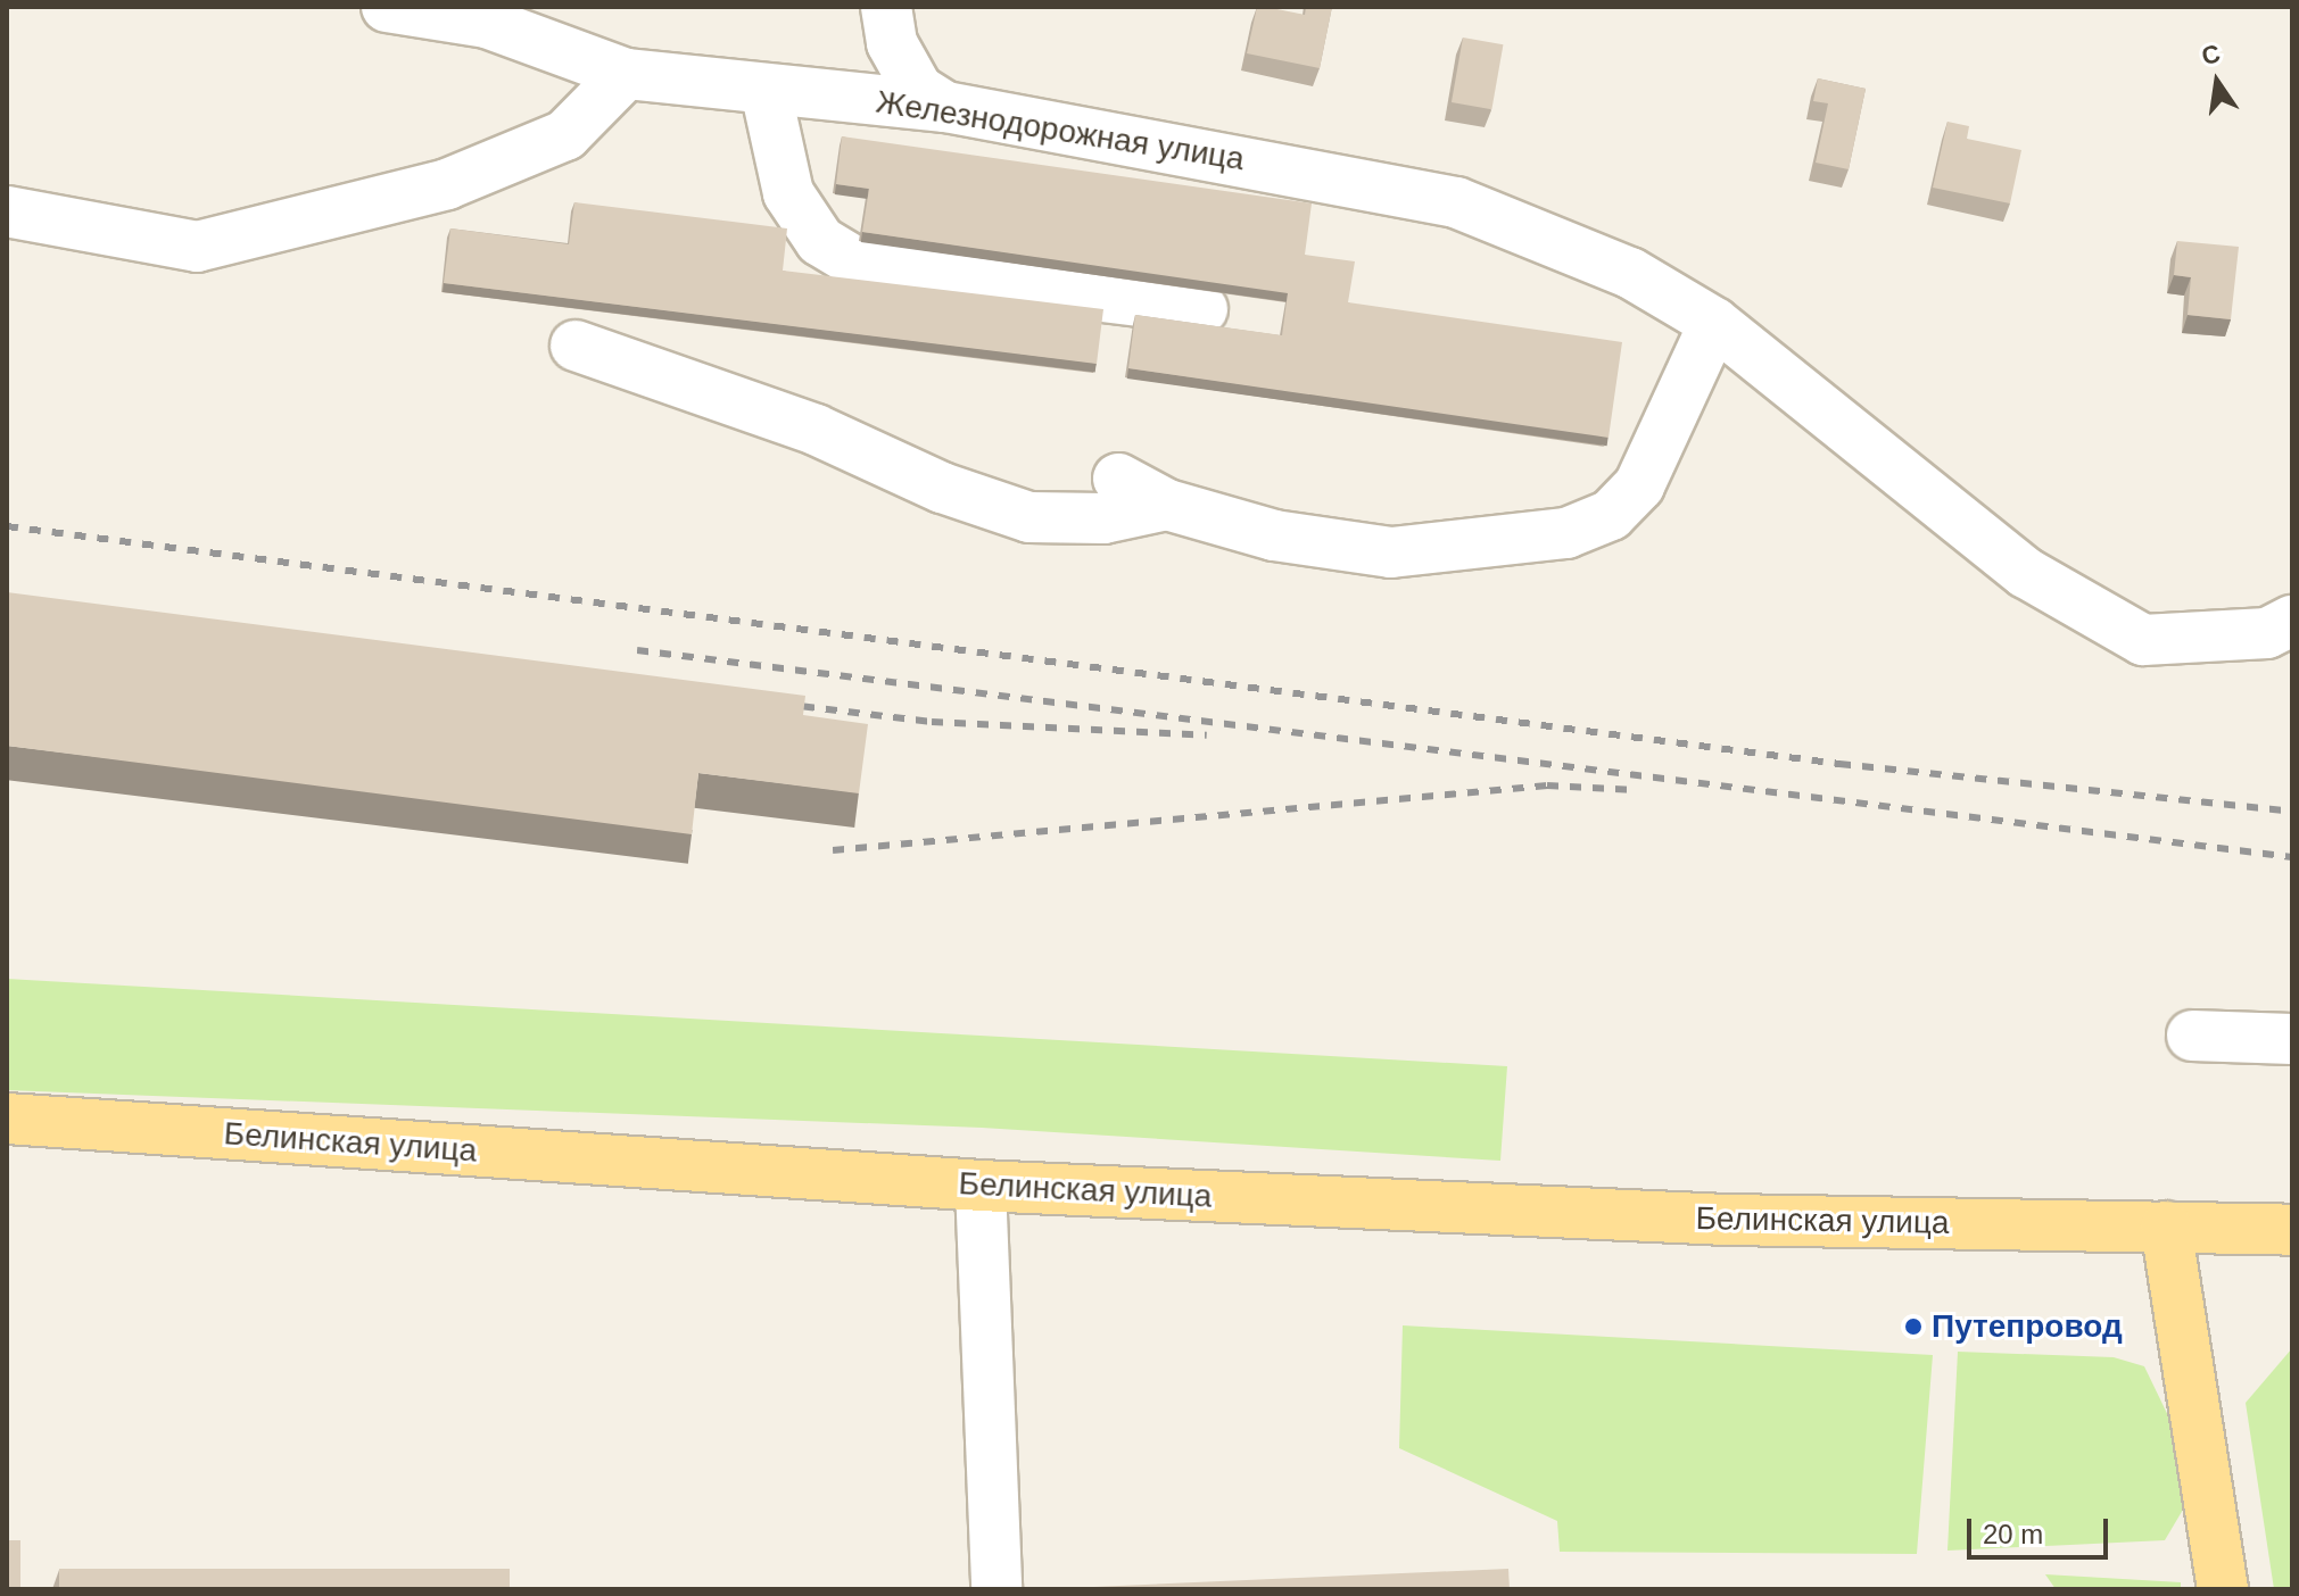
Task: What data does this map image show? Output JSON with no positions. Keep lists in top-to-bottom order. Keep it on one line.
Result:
{"streets":{"main road":["Белинская улица"],"street":["Железнодорожная улица"]},"places":["Путепровод"],"scale_bar":"20 m","north":"top"}
